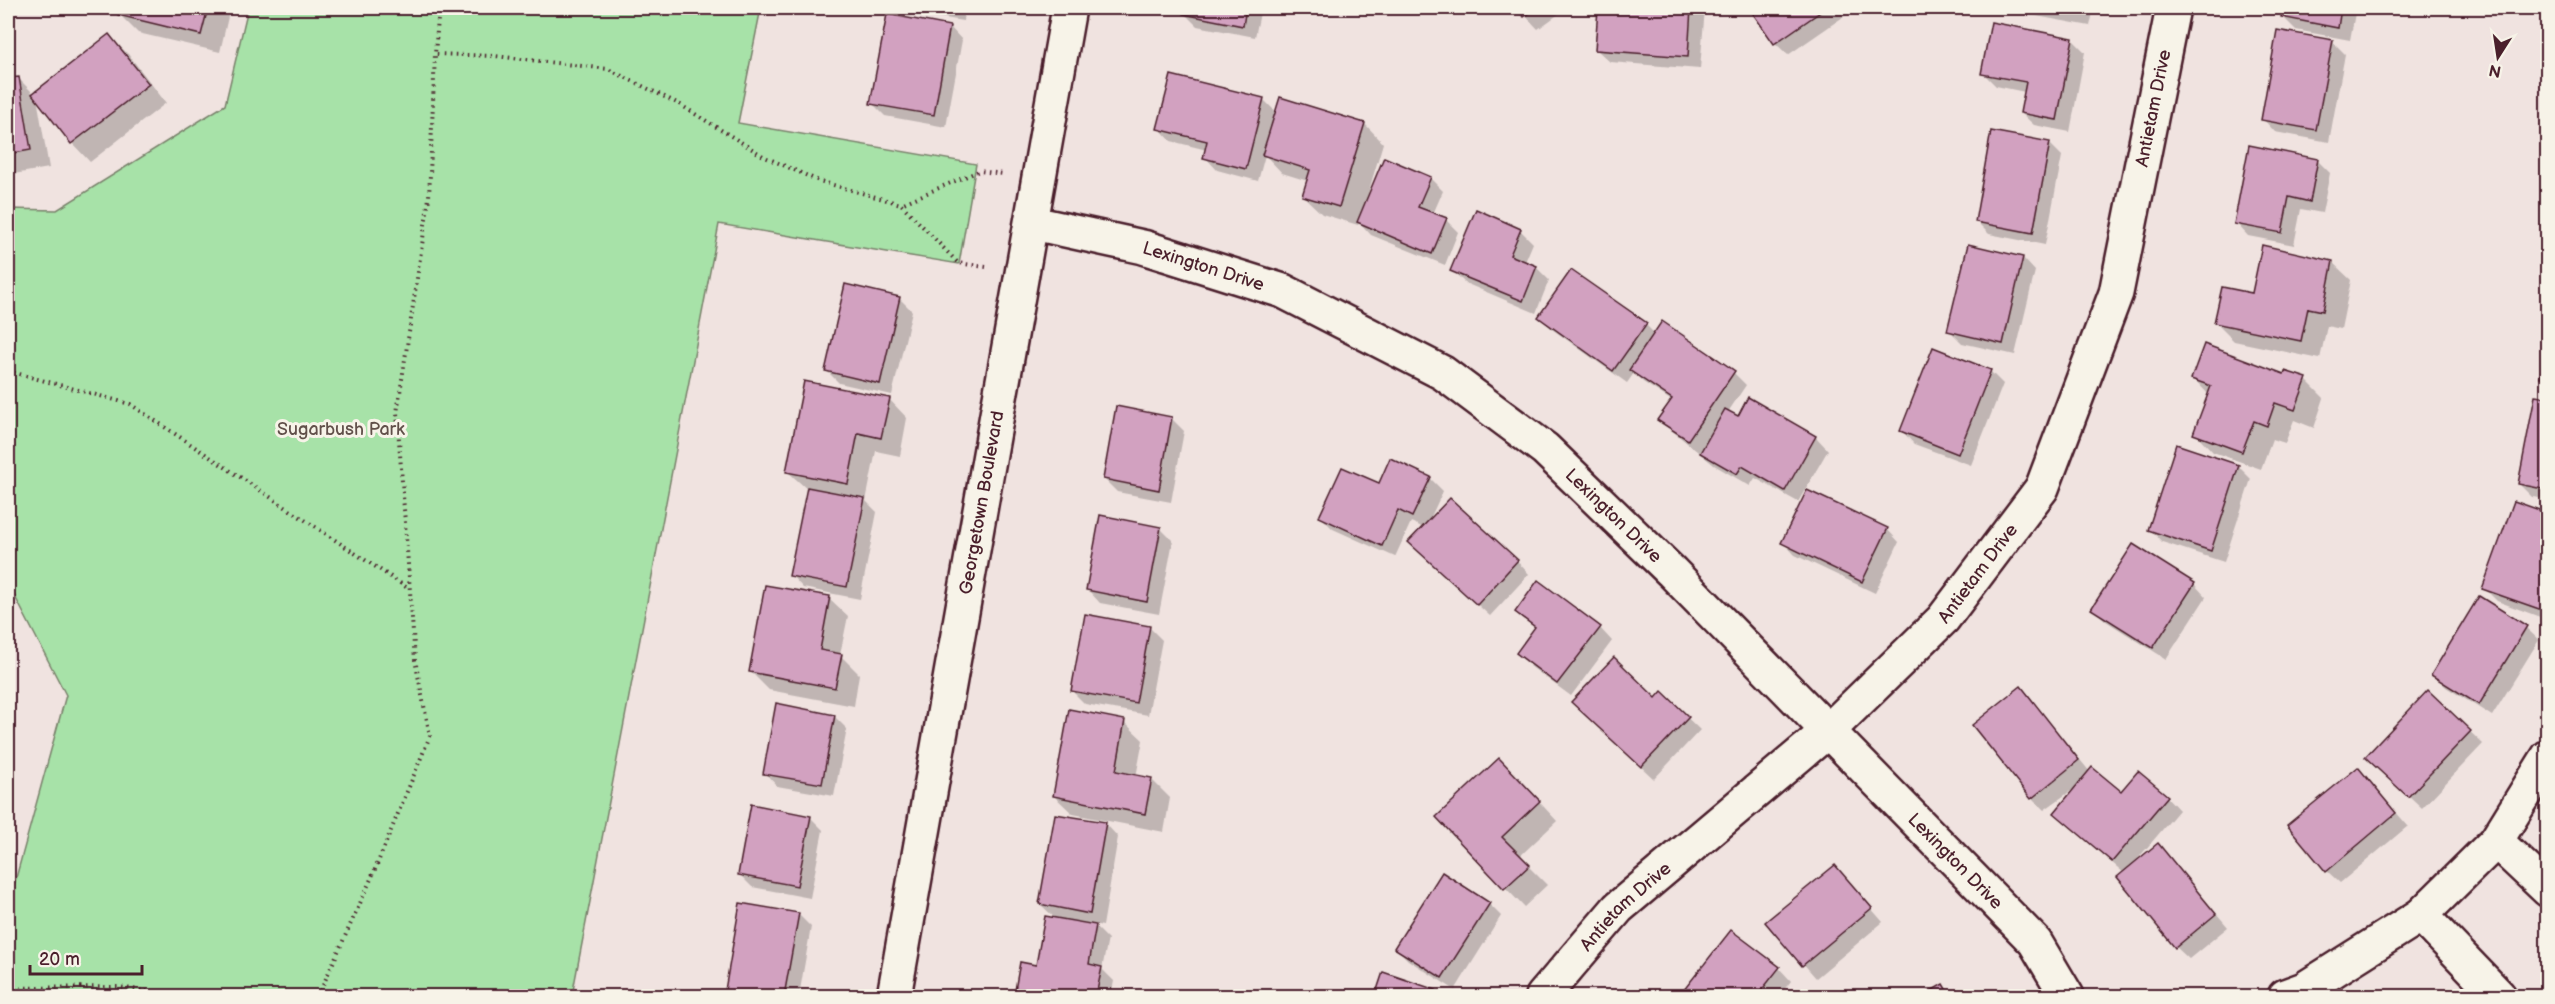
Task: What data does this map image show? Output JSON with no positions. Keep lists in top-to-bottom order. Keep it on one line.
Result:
{"streets":{"street":["Antietam Drive","Lexington Drive","Georgetown Boulevard"]},"crossings":[["Antietam Drive","Lexington Drive"],["Lexington Drive","Georgetown Boulevard"]],"parks":["Sugarbush Park"],"scale_bar":"20 m","north":"bottom"}
